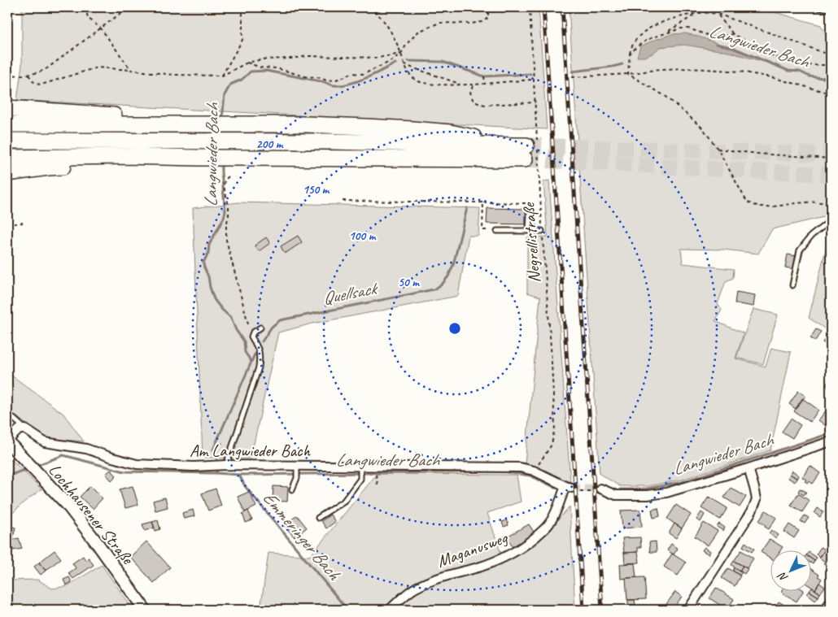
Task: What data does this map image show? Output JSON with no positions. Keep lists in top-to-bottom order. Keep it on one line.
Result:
{"streets":{"main road":["Lochhausener Straße"],"street":["Am Langwieder Bach","Maganusweg"],"path":["Negrellistraße"]},"crossings":[["Negrellistraße","Am Langwieder Bach"],["Am Langwieder Bach","Maganusweg"]],"water":["Langwieder Bach","Quellsack","Emmeringer Bach"],"north":"bottom left","rings":["200 m","150 m","100 m","50 m"]}
